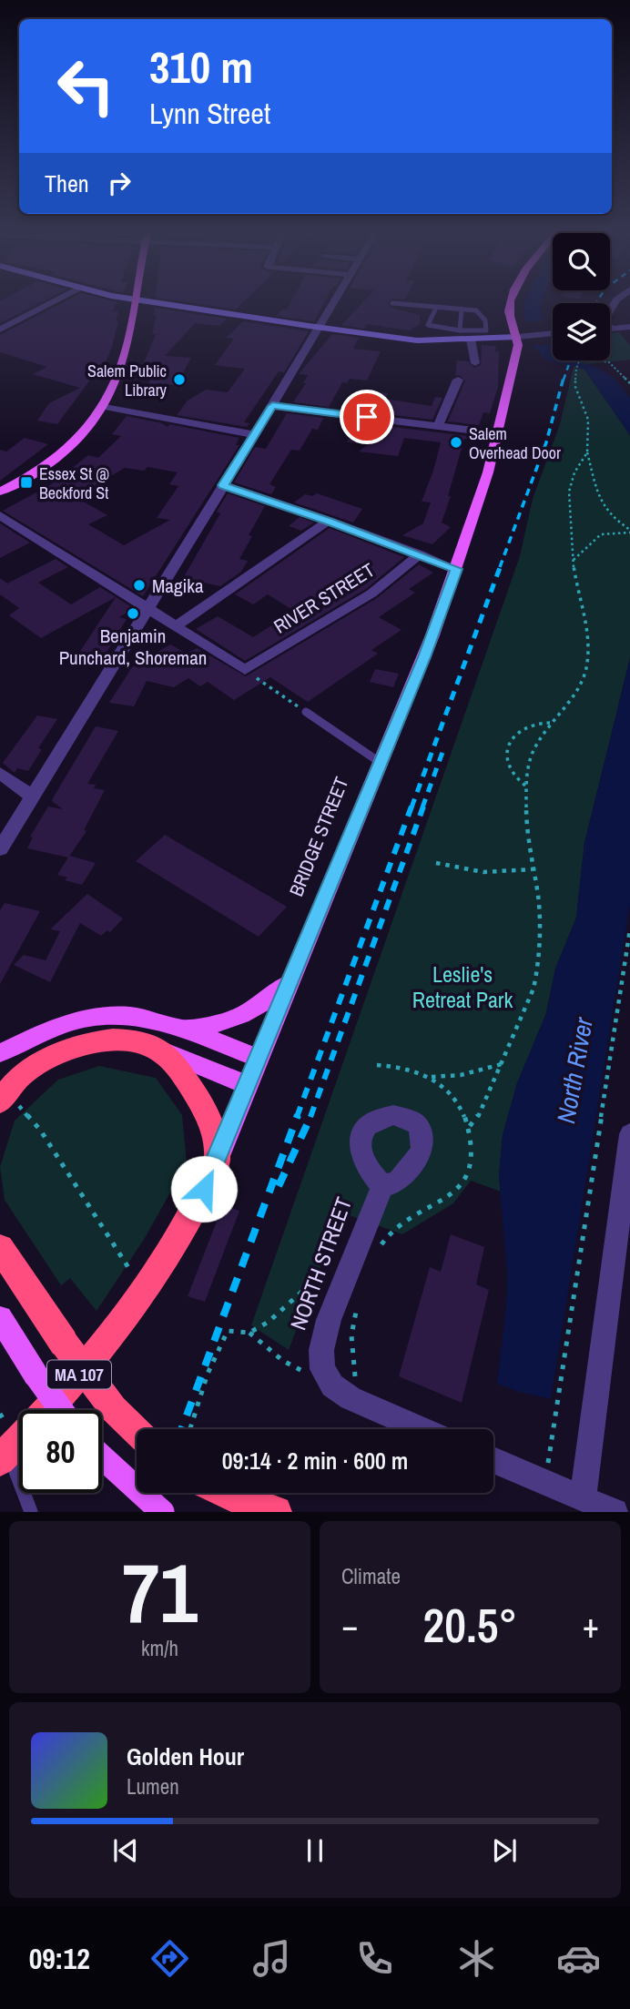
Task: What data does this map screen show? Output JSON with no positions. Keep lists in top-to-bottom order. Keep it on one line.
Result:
{"streets":{"highway":["BRIDGE STREET","MA 107"],"street":["RIVER STREET","NORTH STREET"]},"water":["North River"],"parks":["Leslie's Retreat Park"],"places":{"other":["Salem Public Library","Salem Overhead Door","Magika","Benjamin Punchard, Shoreman"],"transit":["Essex St @ Beckford St"]},"page":{"turn":["310 m","Lynn Street"],"then":"Then","limit":"80","trip":"09:14 · 2 min · 600 m","tile":[["71","km/h"],"Climate"],"heat":["−","20.5°","+"],"song":["Golden Hour","Lumen"],"tabs":"09:12"}}
